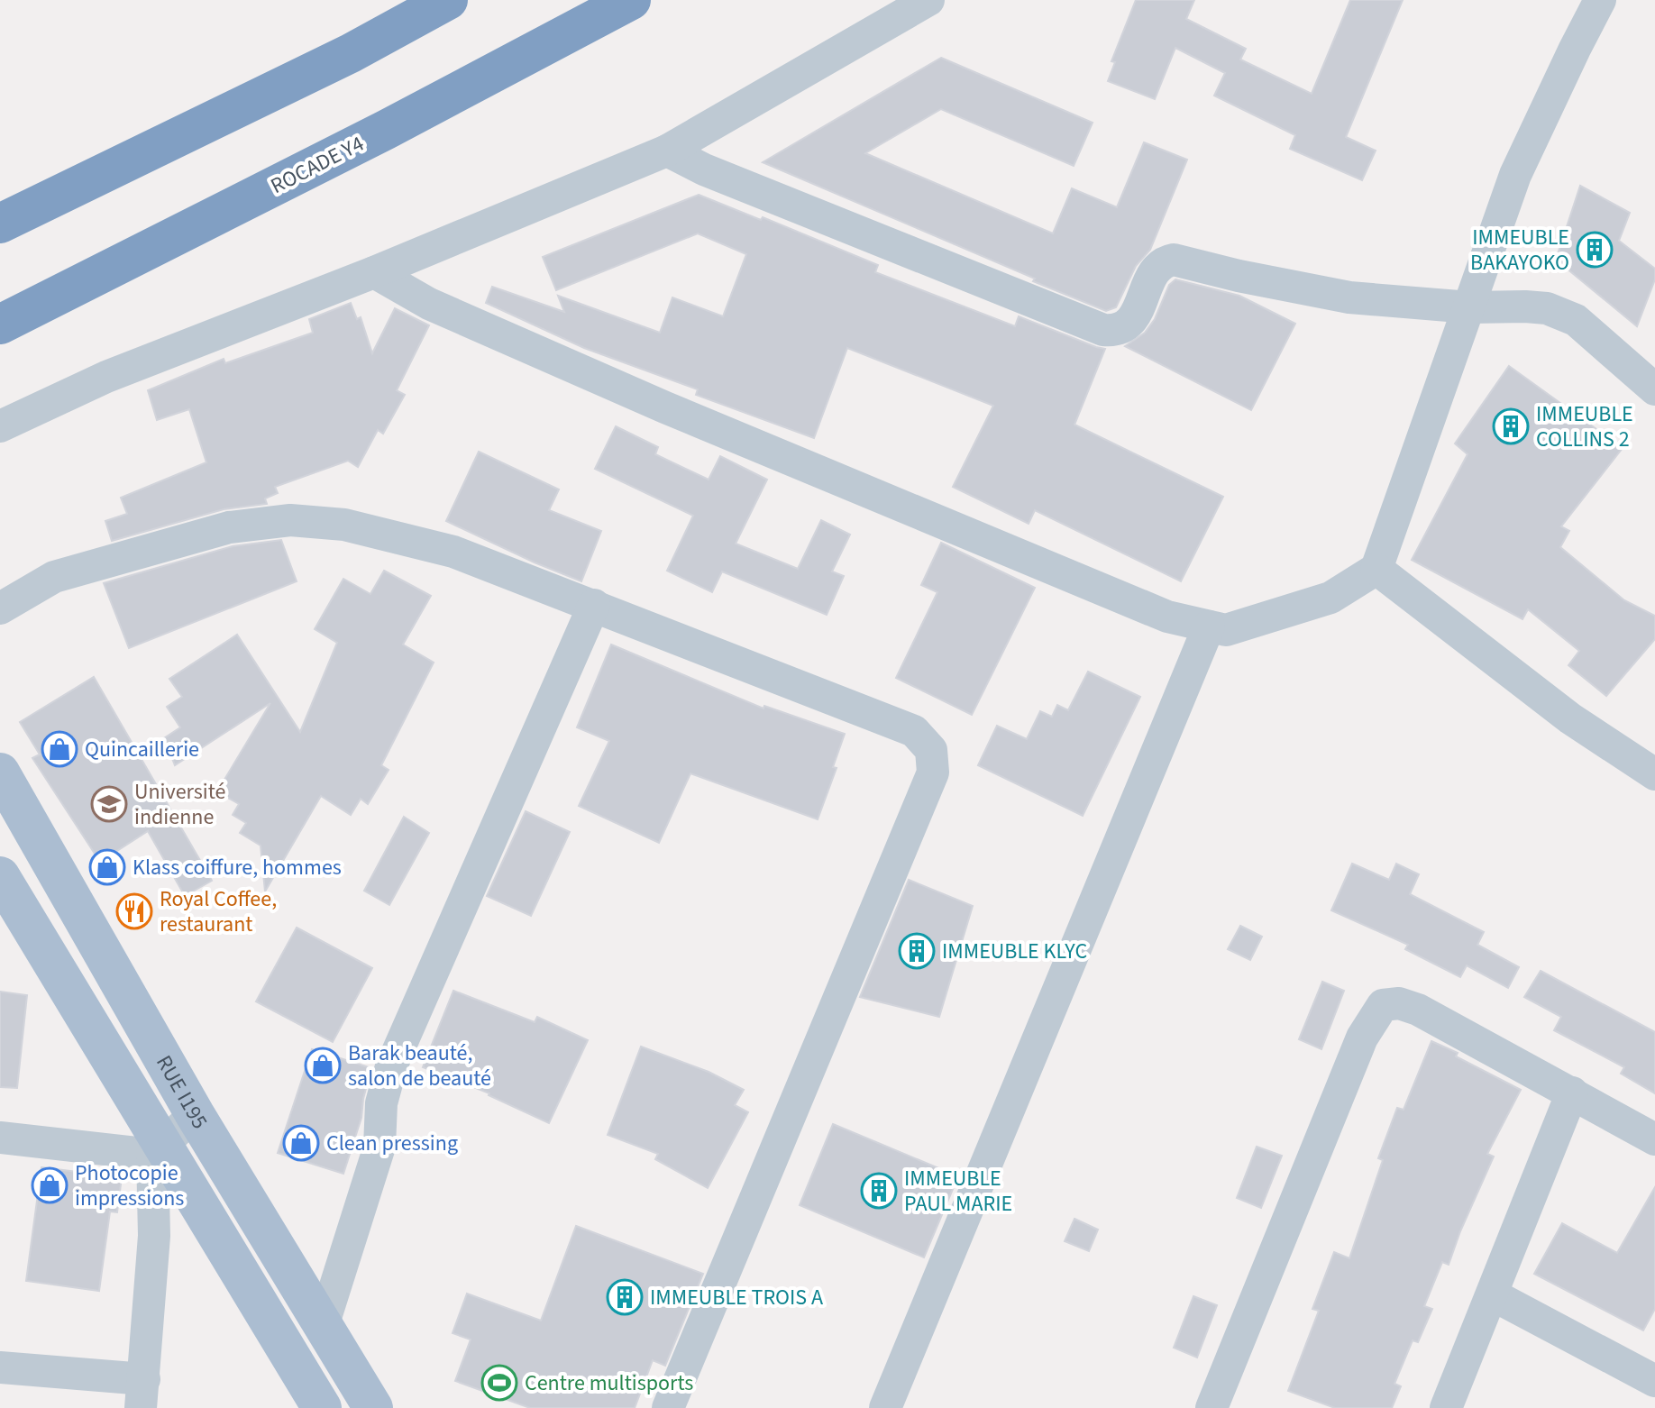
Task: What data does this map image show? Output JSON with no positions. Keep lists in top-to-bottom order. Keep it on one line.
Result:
{"streets":{"highway":["ROCADE Y4"],"main road":["RUE I195"]},"places":{"building":["IMMEUBLE BAKAYOKO","IMMEUBLE COLLINS 2","IMMEUBLE KLYC","IMMEUBLE PAUL MARIE","IMMEUBLE TROIS A"],"shop":["Quincaillerie","Klass coiffure, hommes","Barak beauté, salon de beauté","Clean pressing","Photocopie impressions"],"school or university":["Université indienne"],"restaurant":["Royal Coffee, restaurant"],"sports":["Centre multisports"]}}
